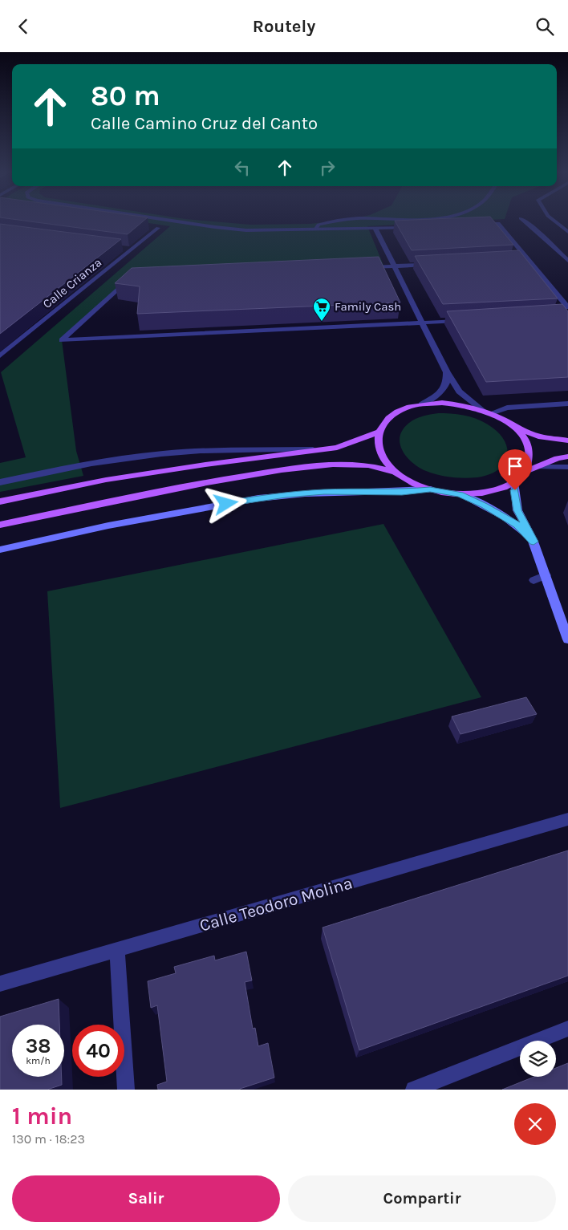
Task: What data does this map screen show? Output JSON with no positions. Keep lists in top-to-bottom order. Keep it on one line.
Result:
{"streets":{"street":["Calle Crianza","Calle Teodoro Molina"]},"places":{"supermarket":["Family Cash"]},"page":{"header":"Routely","turn":["80 m","Calle Camino Cruz del Canto"],"speed":"38 km/h","limit":"40","heading":["1 min","130 m · 18:23"],"buttons":["Salir","Compartir"]}}
